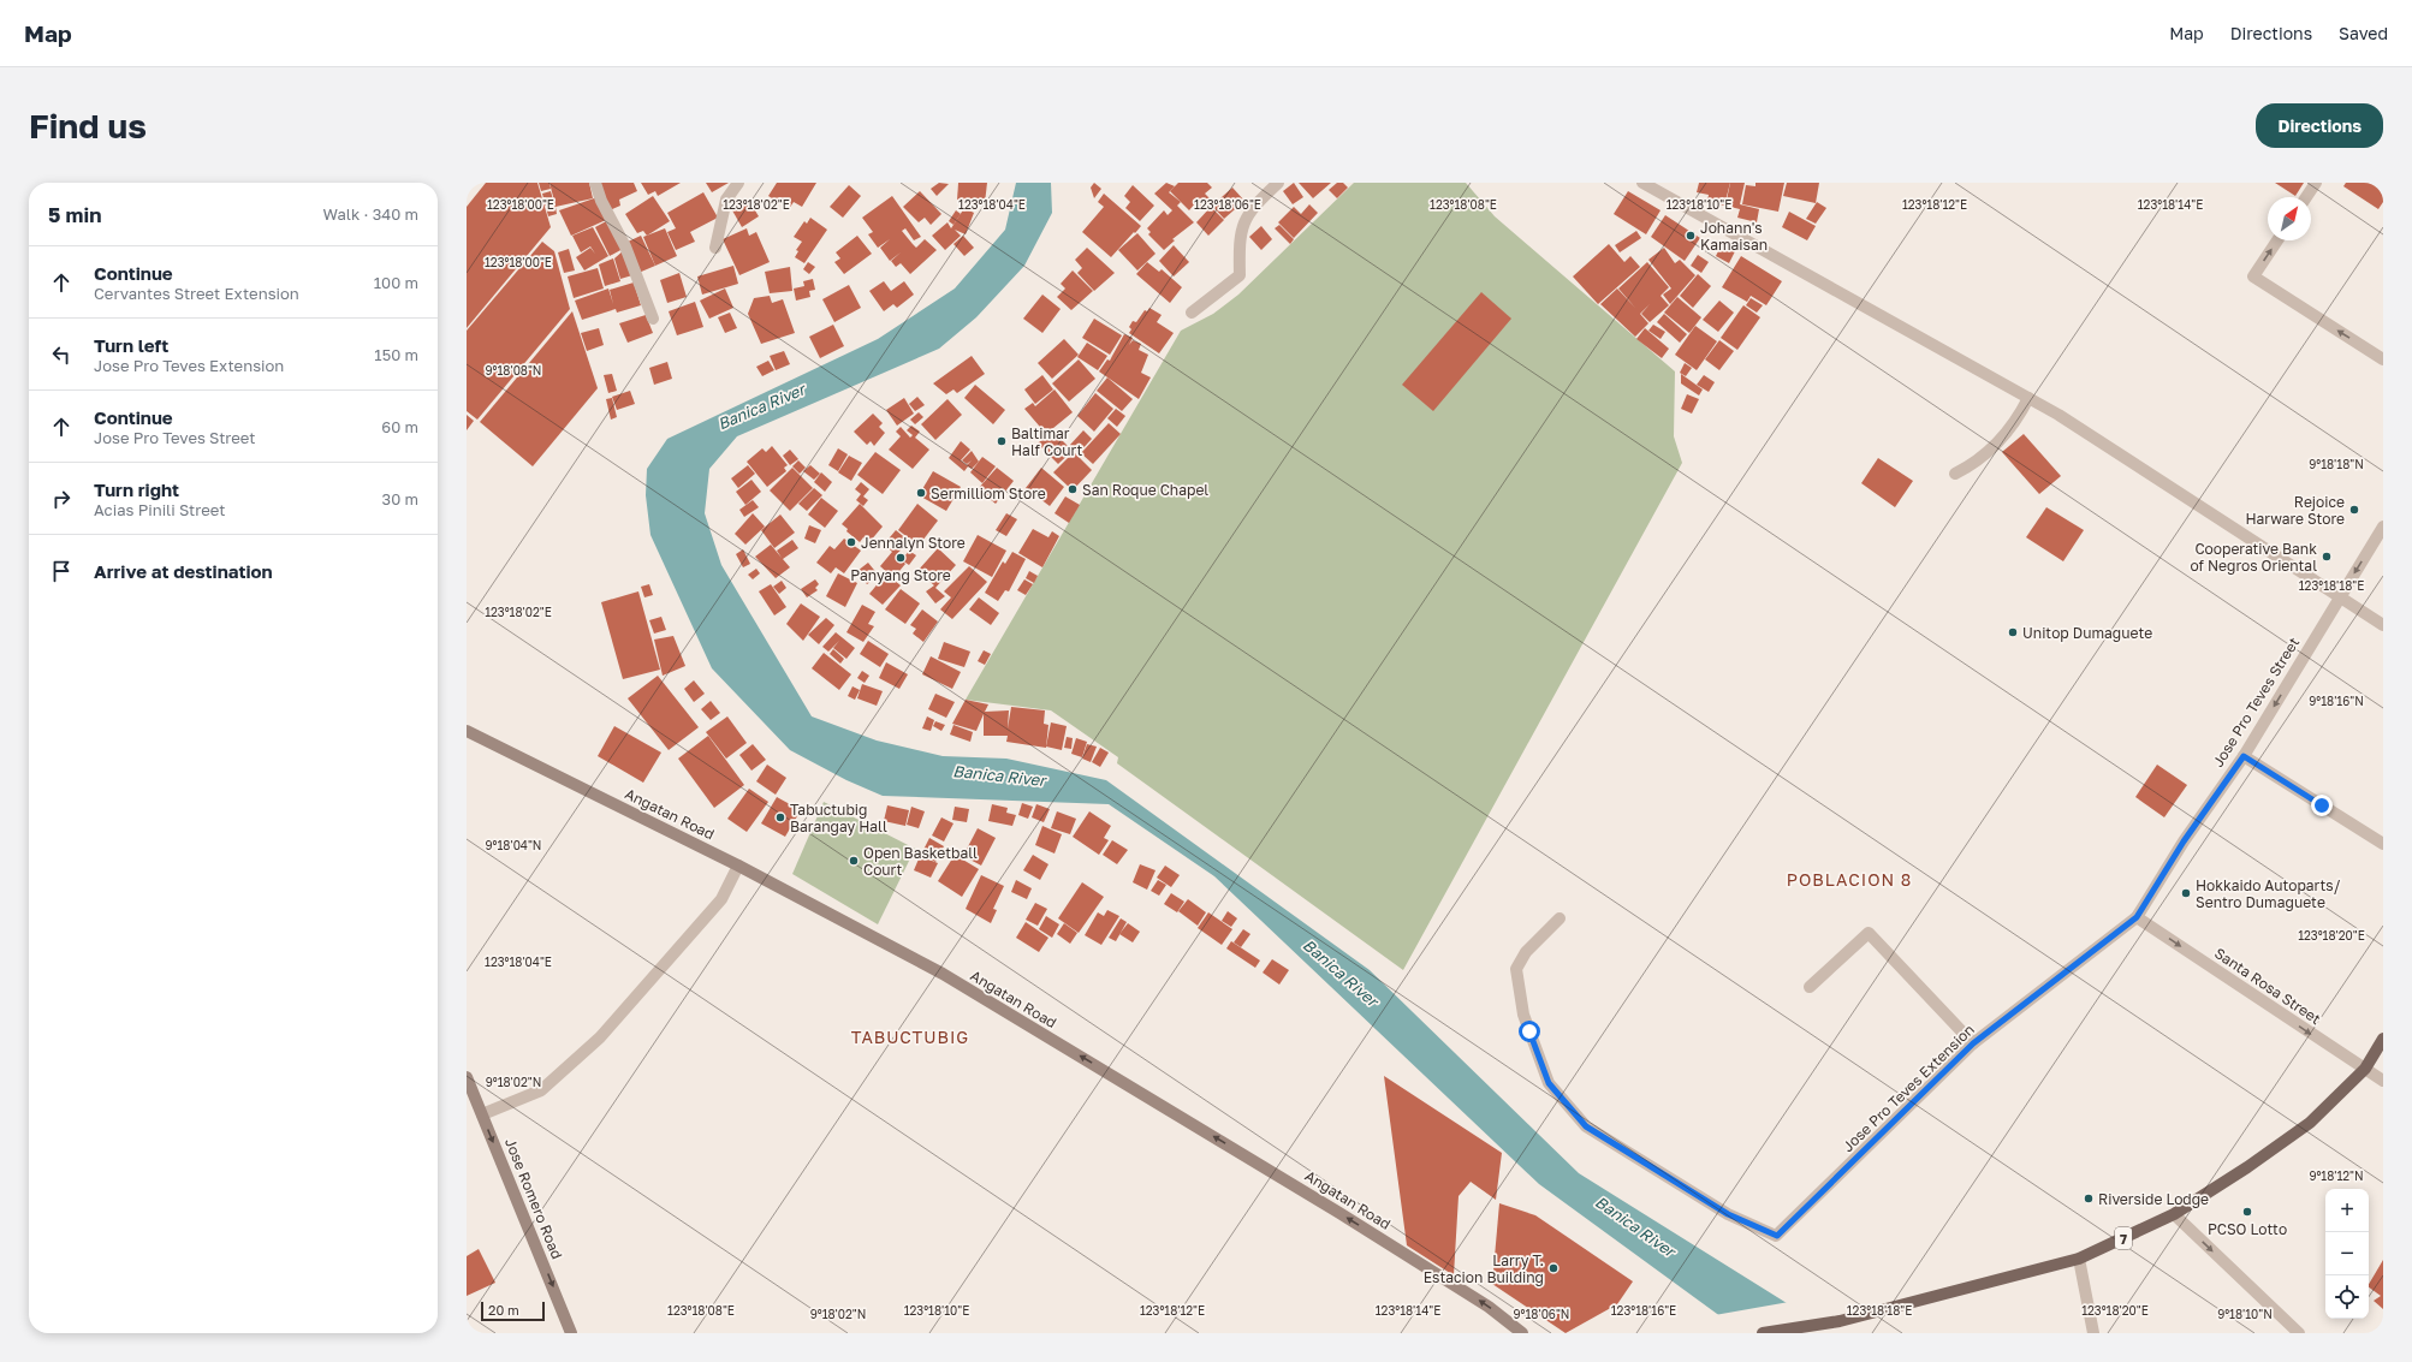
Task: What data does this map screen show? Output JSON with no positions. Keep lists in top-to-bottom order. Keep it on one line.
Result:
{"streets":{"main road":["Angatan Road","Jose Romero Road","7"],"street":["Jose Pro Teves Street","Santa Rosa Street","Jose Pro Teves Extension"]},"crossings":[["Jose Pro Teves Street","Santa Rosa Street"],["Jose Pro Teves Street","Jose Pro Teves Extension"],["Santa Rosa Street","Jose Pro Teves Extension"],["Santa Rosa Street","7"]],"one_way":["Jose Pro Teves Street","Angatan Road","Santa Rosa Street","Jose Romero Road"],"districts":["POBLACION 8","TABUCTUBIG"],"water":["Banica River"],"places":["Johann's Kamaisan","Baltimar Half Court","San Roque Chapel","Sermilliom Store","Rejoice Harware Store","Jennalyn Store","Cooperative Bank of Negros Oriental","Panyang Store","Unitop Dumaguete","Tabuctubig Barangay Hall","Open Basketball Court","Hokkaido Autoparts/ Sentro Dumaguete","Riverside Lodge","PCSO Lotto","Larry T. Estacion Building"],"scale_bar":"20 m","north":"top right","page":{"header":"Map","nav":["Map","Directions","Saved"],"buttons":"Directions","title":"Find us","heading":["5 min","Walk · 340 m"],"list":[["Continue","Cervantes Street Extension","100 m"],["Turn left","Jose Pro Teves Extension","150 m"],["Continue","Jose Pro Teves Street","60 m"],["Turn right","Acias Pinili Street","30 m"],"Arrive at destination"],"map_buttons":["+","−"],"scale":"20 m"},"coordinates":["123°18'00\"E","123°18'02\"E","123°18'08\"E","123°18'10\"E","123°18'12\"E","123°18'14\"E","123°18'04\"E","123°18'06\"E","9°18'08\"N","9°18'18\"N","123°18'18\"E","9°18'16\"N","9°18'04\"N","123°18'20\"E","9°18'02\"N","9°18'12\"N","123°18'16\"E","9°18'06\"N","9°18'10\"N"]}
